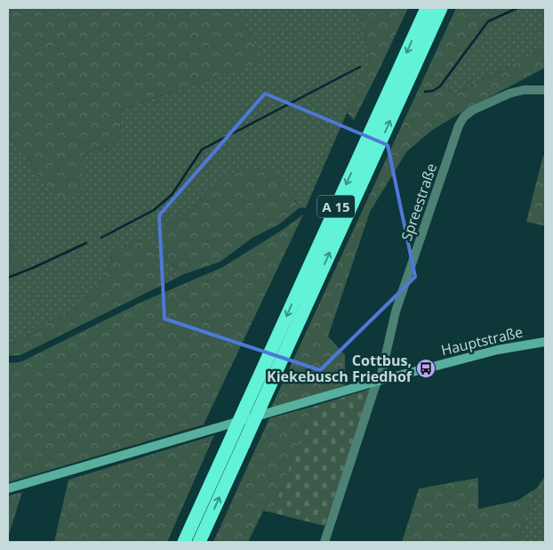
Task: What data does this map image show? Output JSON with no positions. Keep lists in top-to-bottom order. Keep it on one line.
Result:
{"streets":{"highway":["A 15"],"street":["Spreestraße","Hauptstraße"]},"crossings":[["Spreestraße","Hauptstraße"]],"places":{"bus stop":["Cottbus, Kiekebusch Friedhof"]}}
